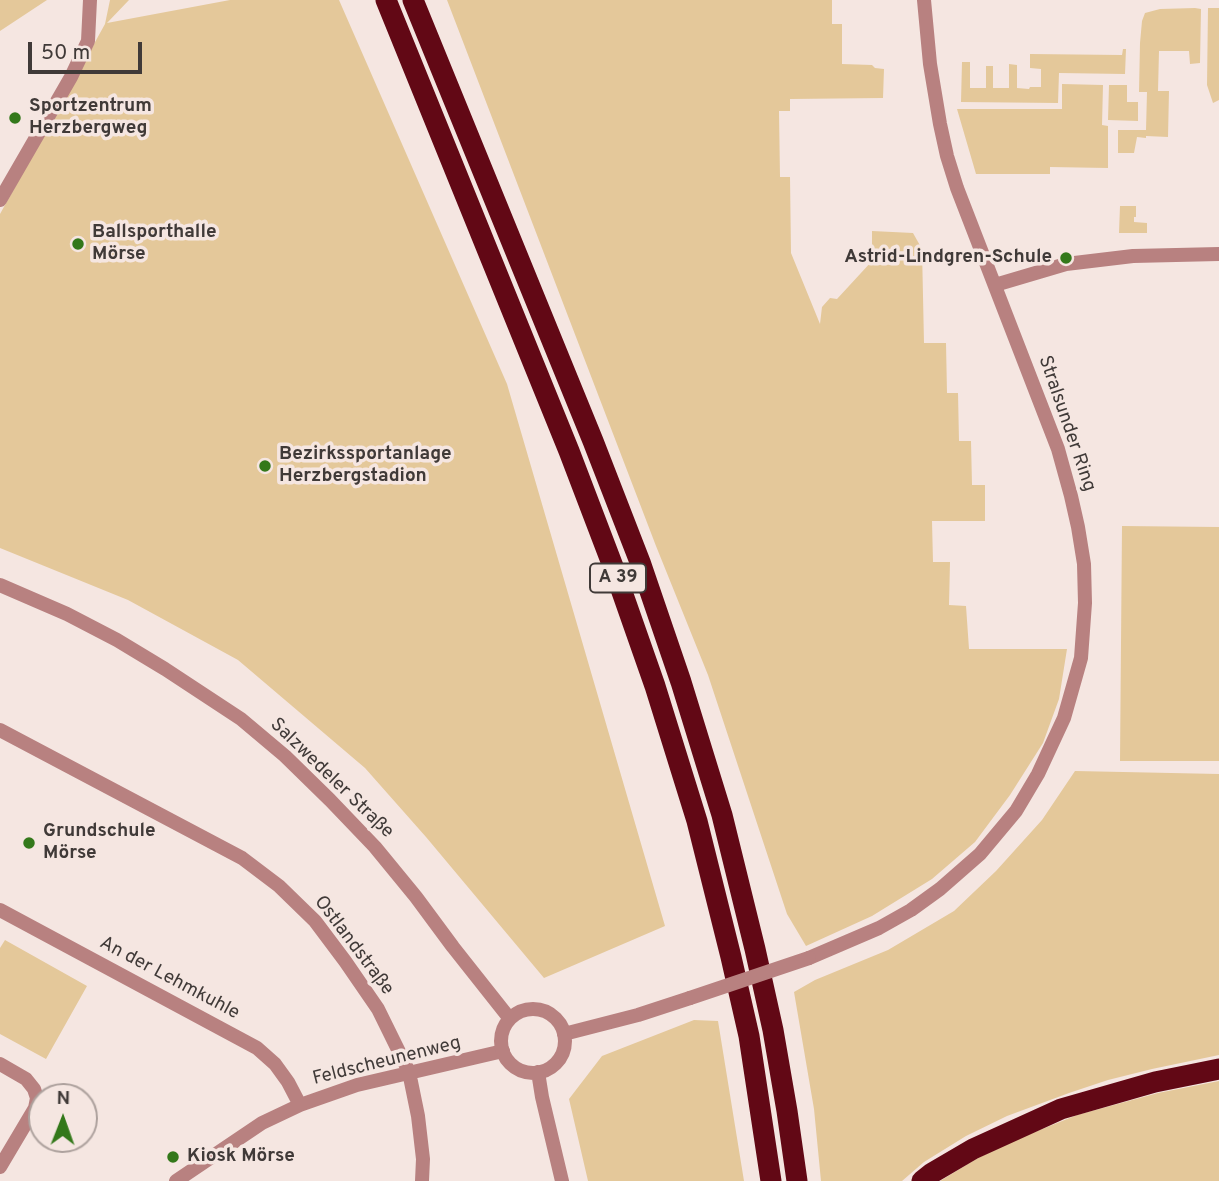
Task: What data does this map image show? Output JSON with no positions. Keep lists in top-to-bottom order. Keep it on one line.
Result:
{"streets":{"highway":["A 39"],"street":["Stralsunder Ring","Salzwedeler Straße","Ostlandstraße","An der Lehmkuhle","Feldscheunenweg"]},"crossings":[["Stralsunder Ring","Salzwedeler Straße"],["Stralsunder Ring","Feldscheunenweg"],["Salzwedeler Straße","Feldscheunenweg"],["Ostlandstraße","Feldscheunenweg"],["An der Lehmkuhle","Feldscheunenweg"]],"places":["Sportzentrum Herzbergweg","Ballsporthalle Mörse","Astrid-Lindgren-Schule","Bezirkssportanlage Herzbergstadion","Grundschule Mörse","Kiosk Mörse"],"scale_bar":"50 m","north":"top"}
